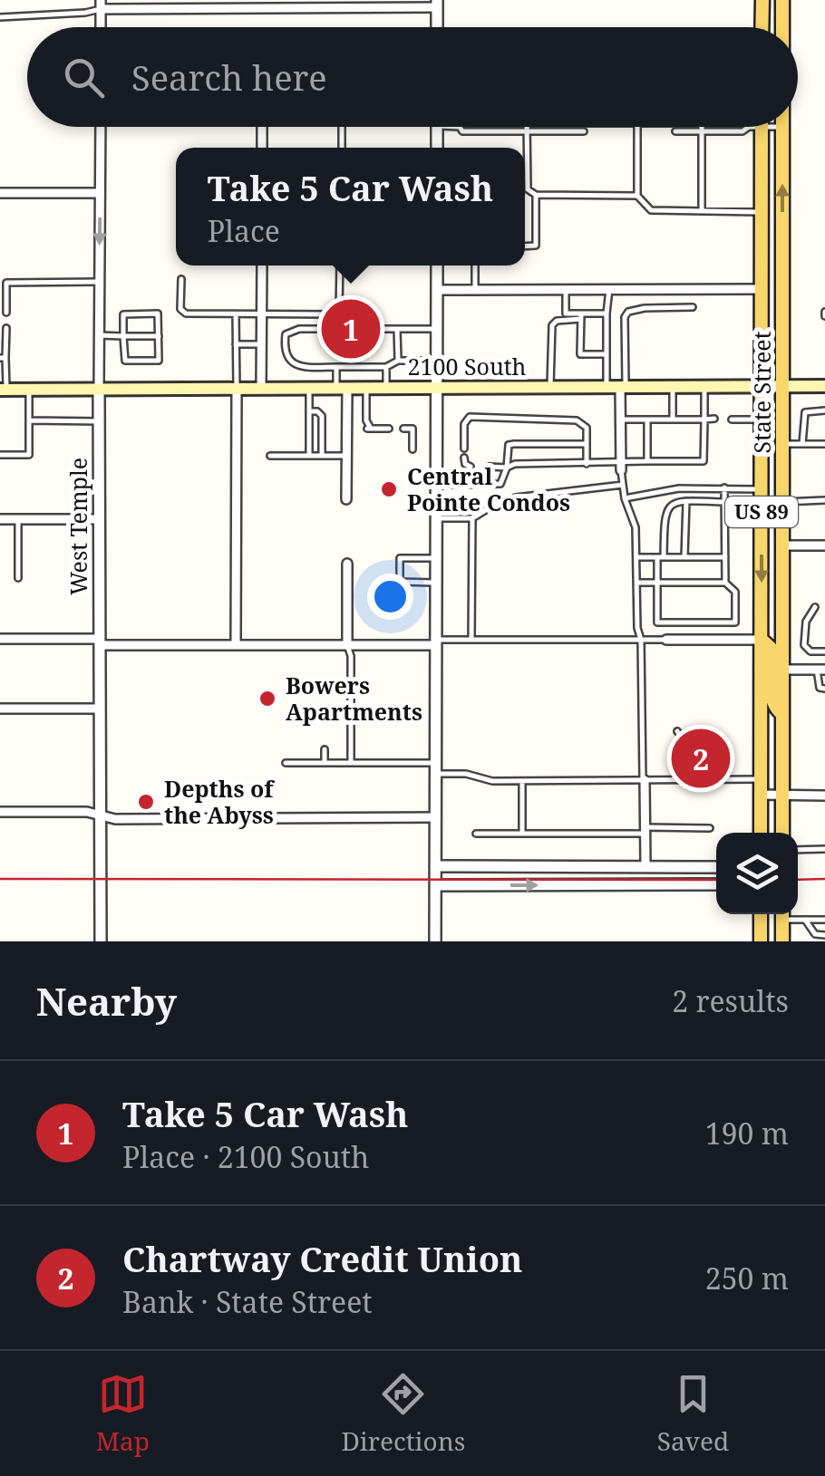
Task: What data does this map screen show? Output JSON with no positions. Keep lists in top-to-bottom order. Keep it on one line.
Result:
{"streets":{"main road":["2100 South","State Street","US 89"],"street":["West Temple"]},"crossings":[["2100 South","State Street"],["2100 South","West Temple"]],"places":["Central Pointe Condos","Bowers Apartments","Depths of the Abyss"],"page":{"search":"Search here","popup":["Take 5 Car Wash","Place"],"pins":["1","2"],"heading":["Nearby","2 results"],"list":[{"mark":"1","name":"Take 5 Car Wash","note":"Place · 2100 South","value":"190 m"},{"mark":"2","name":"Chartway Credit Union","note":"Bank · State Street","value":"250 m"}],"nav":["Map","Directions","Saved"]}}
